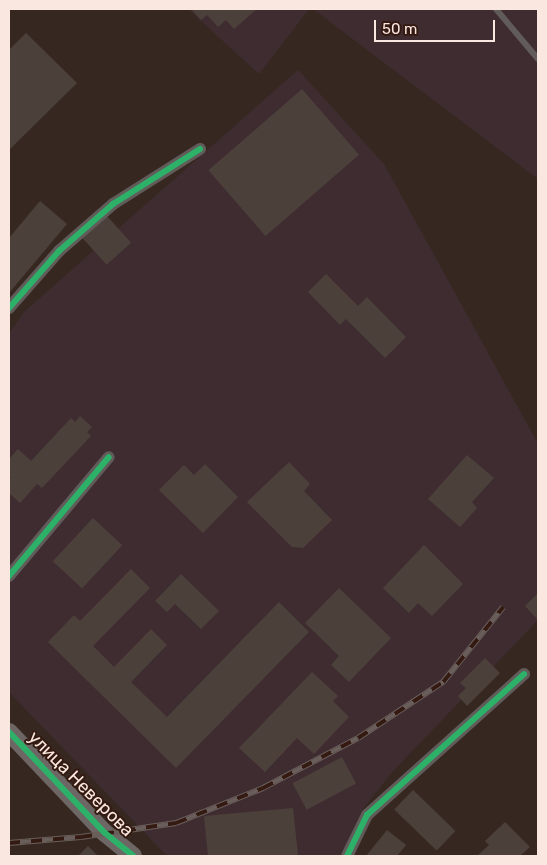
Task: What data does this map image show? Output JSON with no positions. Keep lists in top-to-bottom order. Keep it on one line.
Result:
{"streets":{"street":["улица Неверова"]},"scale_bar":"50 m"}
